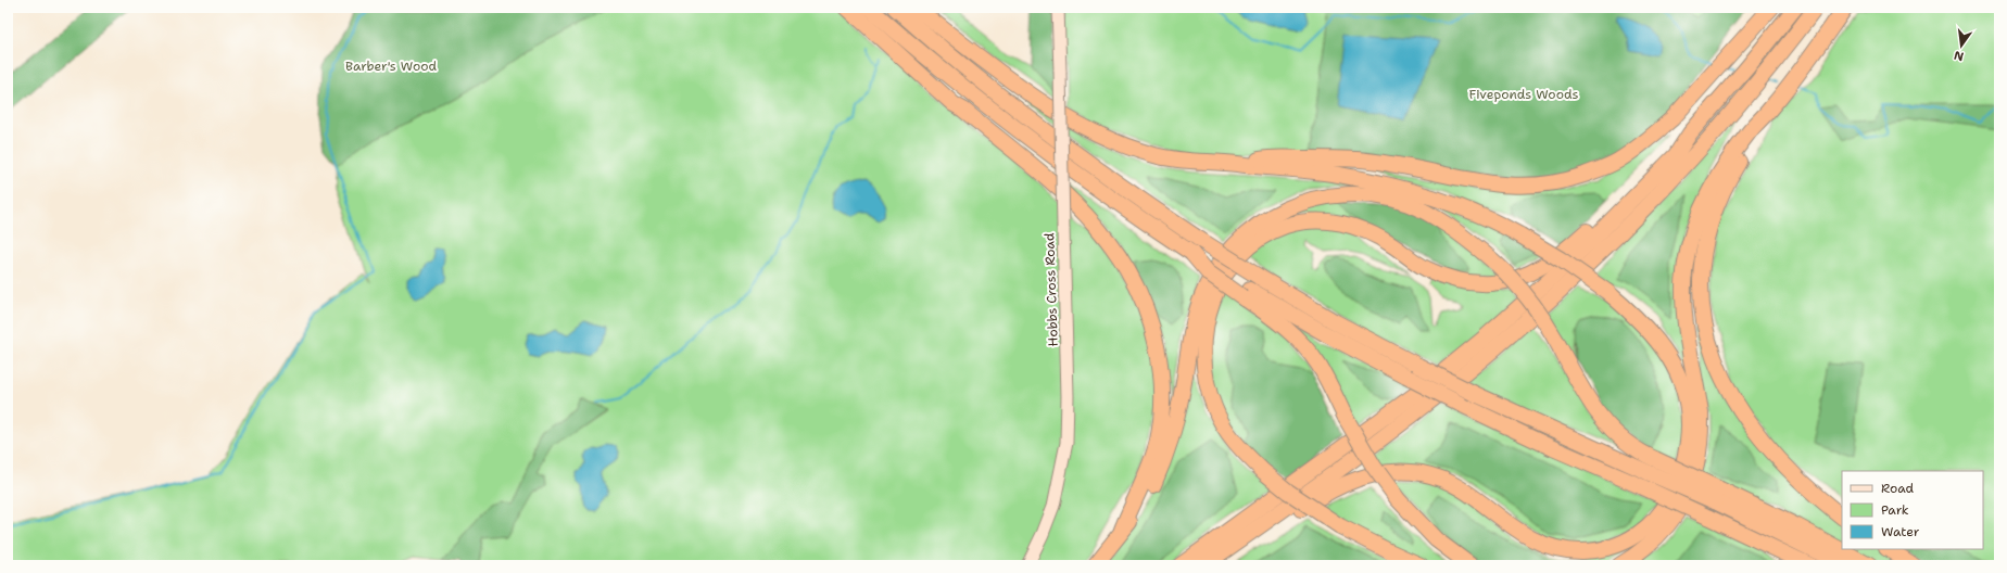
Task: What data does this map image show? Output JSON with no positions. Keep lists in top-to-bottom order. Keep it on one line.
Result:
{"streets":{"street":["Hobbs Cross Road"]},"parks":["Barber's Wood","Fiveponds Woods"],"legend":["Road","Park","Water"],"north":"bottom"}
